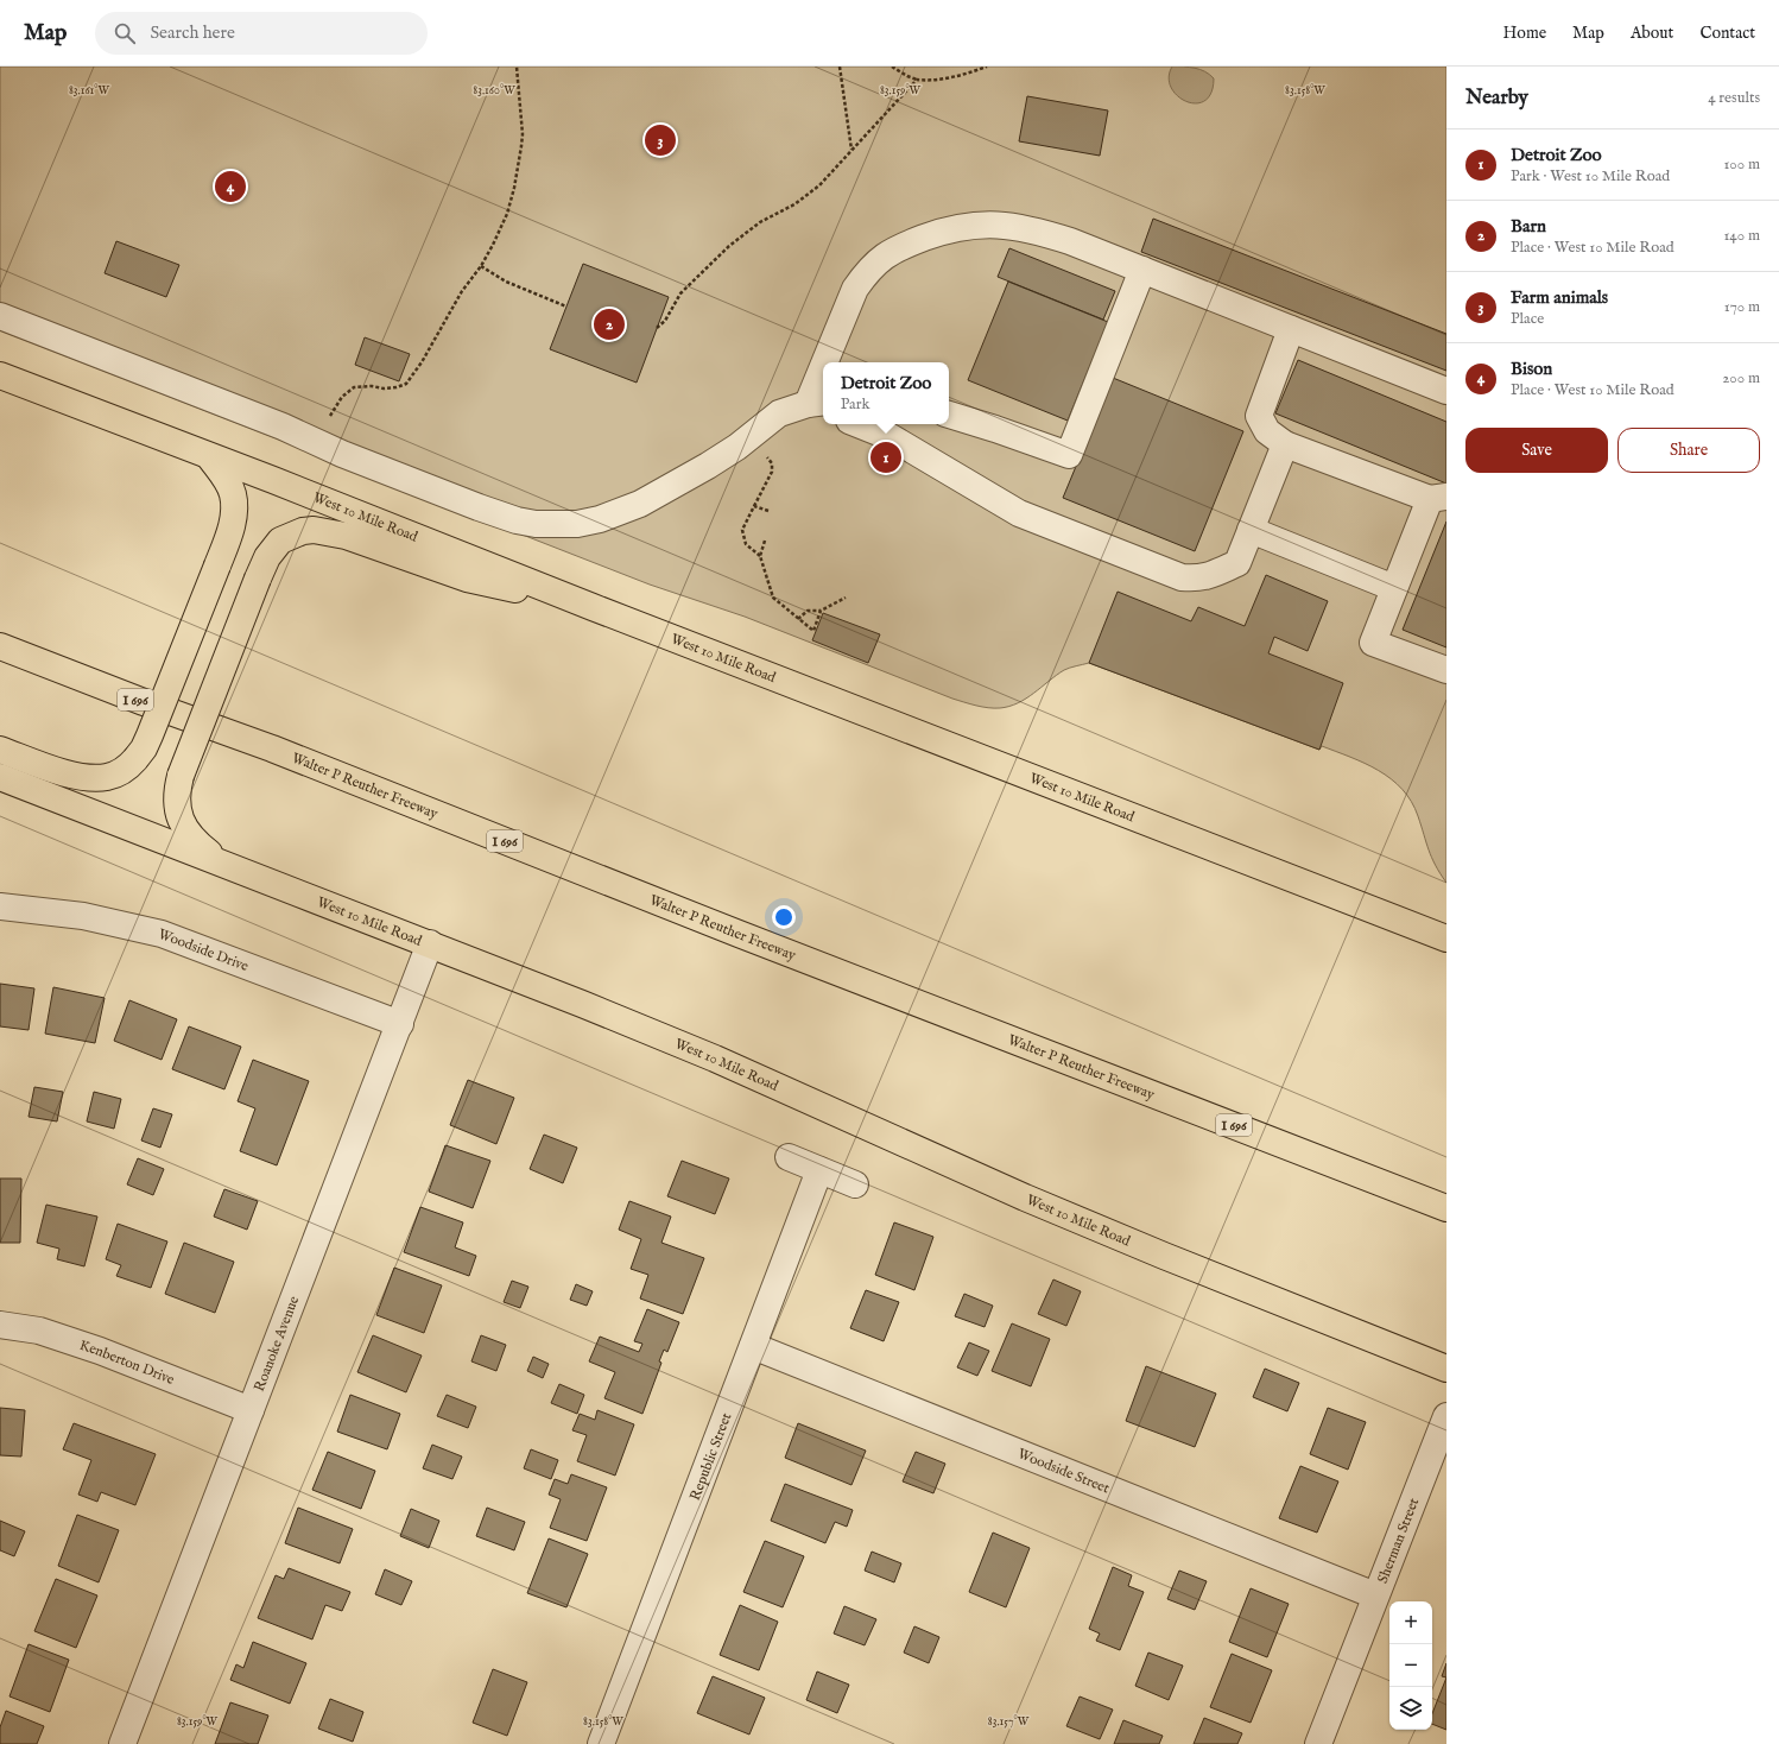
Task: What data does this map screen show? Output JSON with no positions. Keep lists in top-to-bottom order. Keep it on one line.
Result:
{"streets":{"main road":["West 10 Mile Road","I 696","Walter P Reuther Freeway"],"street":["Woodside Drive","Roanoke Avenue","Kenberton Drive","Republic Street","Woodside Street","Sherman Street"]},"crossings":[["West 10 Mile Road","Roanoke Avenue"],["Woodside Drive","Roanoke Avenue"],["Roanoke Avenue","Kenberton Drive"],["Republic Street","Woodside Street"],["Woodside Street","Sherman Street"]],"page":{"header":"Map","search":"Search here","nav":["Home","Map","About","Contact"],"heading":["Nearby","4 results"],"pins":["3","4","2","1"],"list":[{"mark":"1","name":"Detroit Zoo","note":"Park · West 10 Mile Road","value":"100 m"},{"mark":"2","name":"Barn","note":"Place · West 10 Mile Road","value":"140 m"},{"mark":"3","name":"Farm animals","note":"Place","value":"170 m"},{"mark":"4","name":"Bison","note":"Place · West 10 Mile Road","value":"200 m"}],"popup":["Detroit Zoo","Park"],"buttons":["Save","Share"],"map_buttons":["+","−"]},"coordinates":["83.161°W","83.160°W","83.159°W","83.158°W","83.157°W"]}
